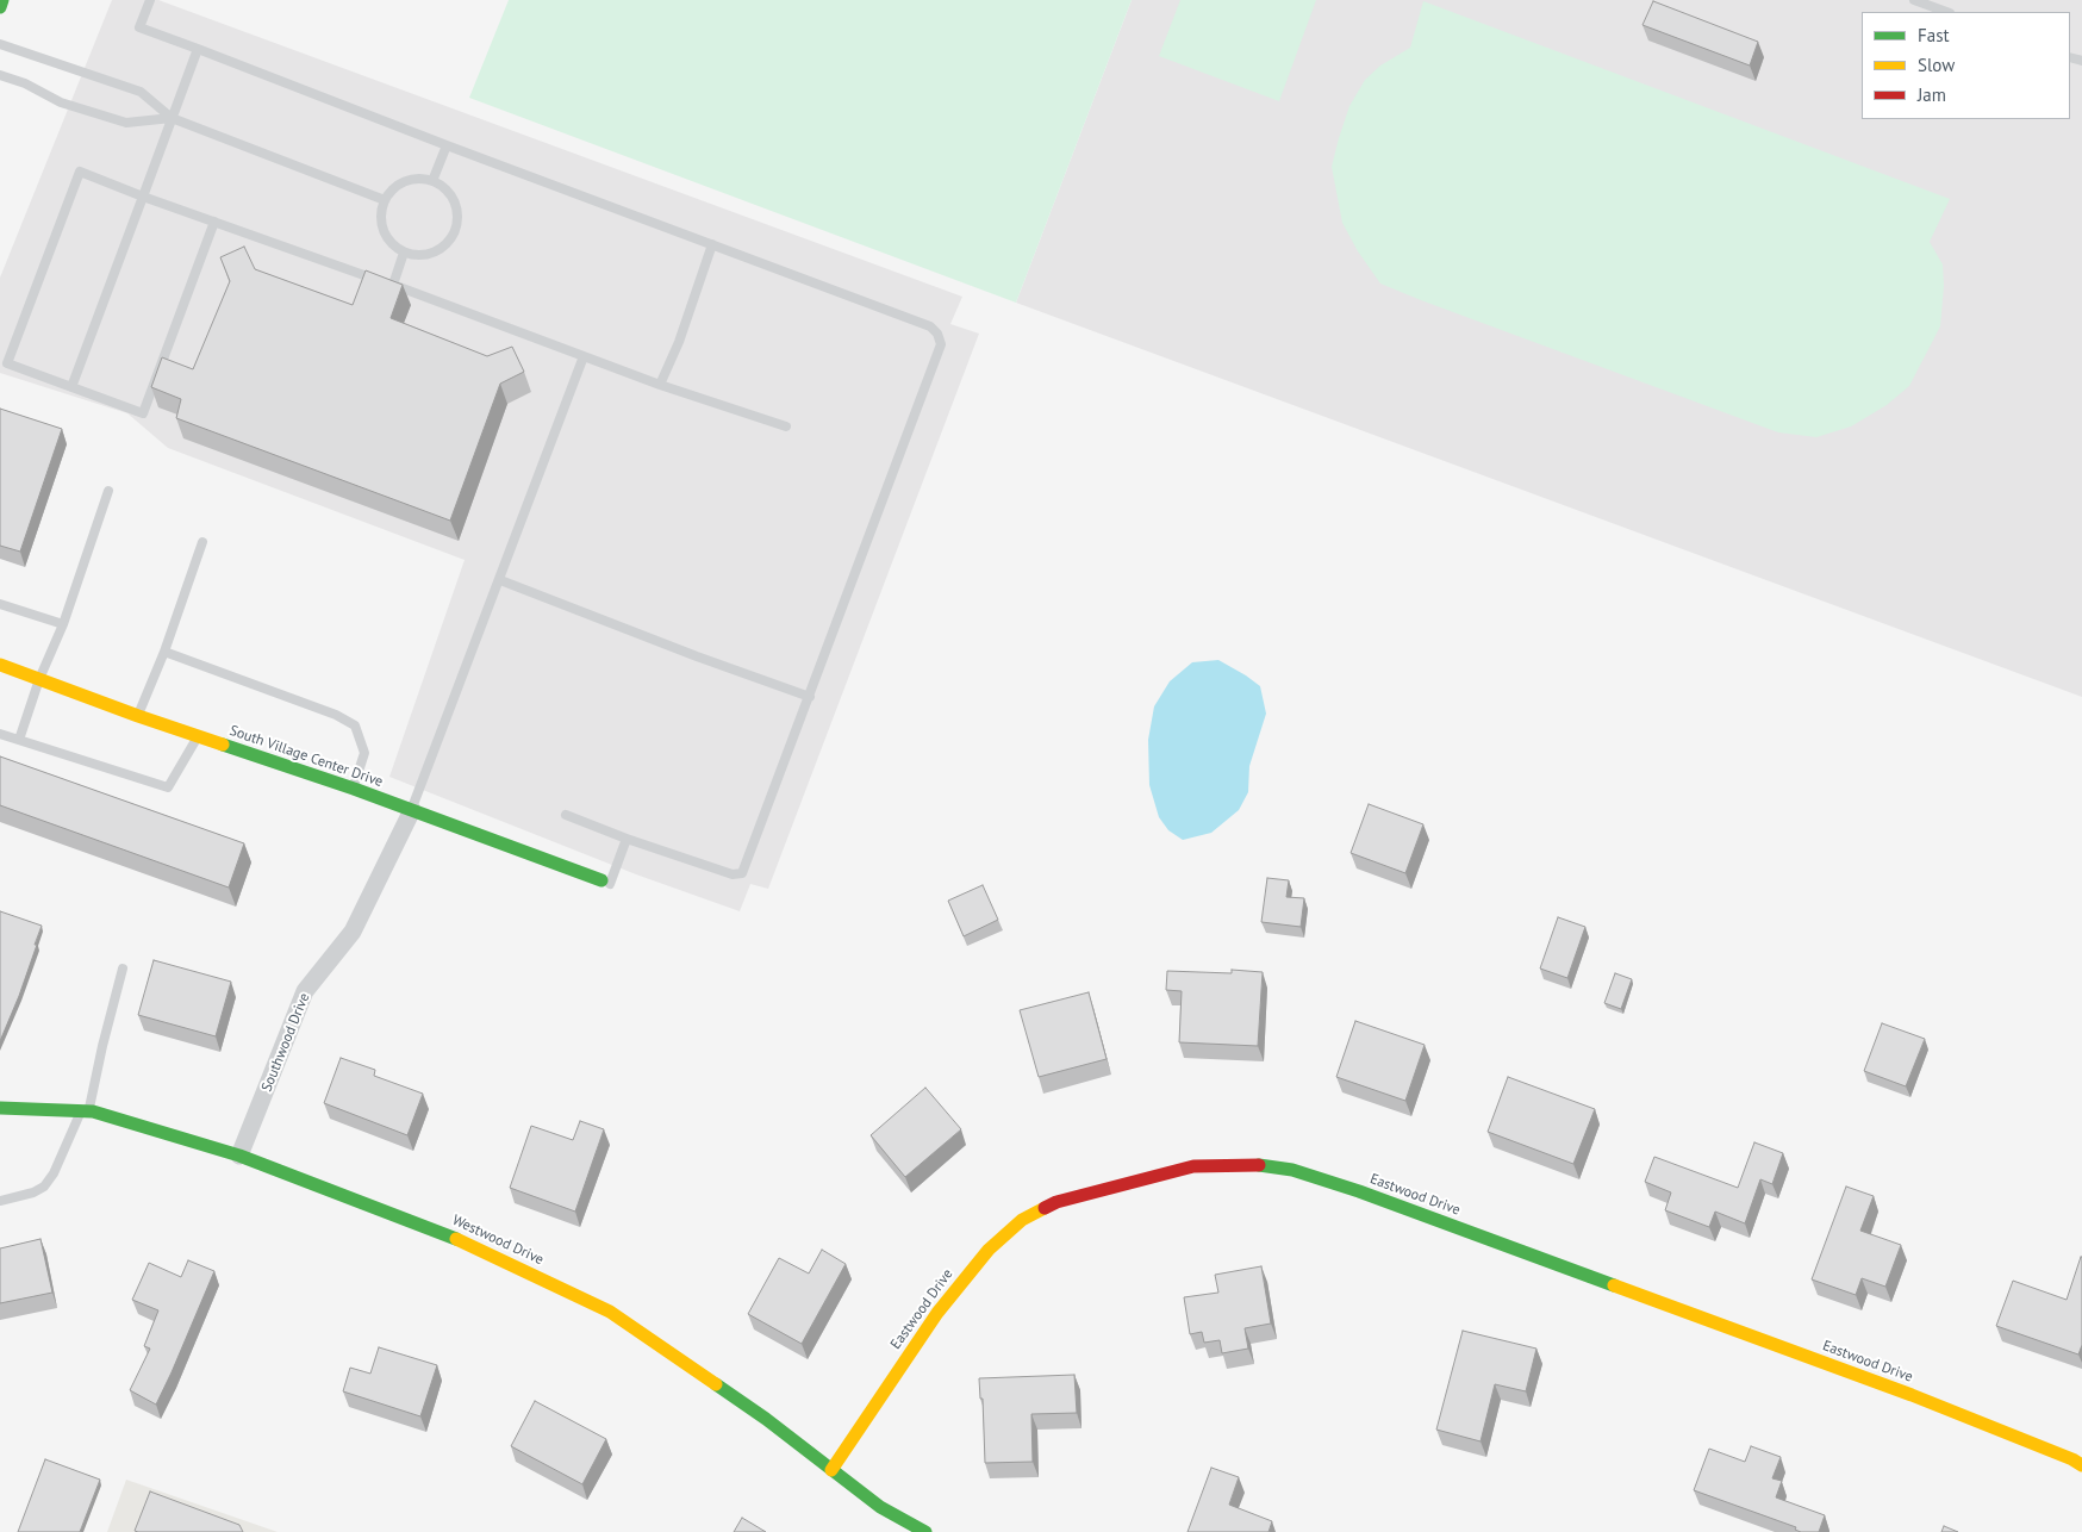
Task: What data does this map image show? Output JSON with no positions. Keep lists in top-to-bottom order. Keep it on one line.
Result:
{"streets":{"street":["South Village Center Drive","Southwood Drive","Eastwood Drive","Westwood Drive"]},"crossings":[["South Village Center Drive","Southwood Drive"],["Southwood Drive","Westwood Drive"],["Eastwood Drive","Westwood Drive"]],"legend":["Fast","Slow","Jam"]}
